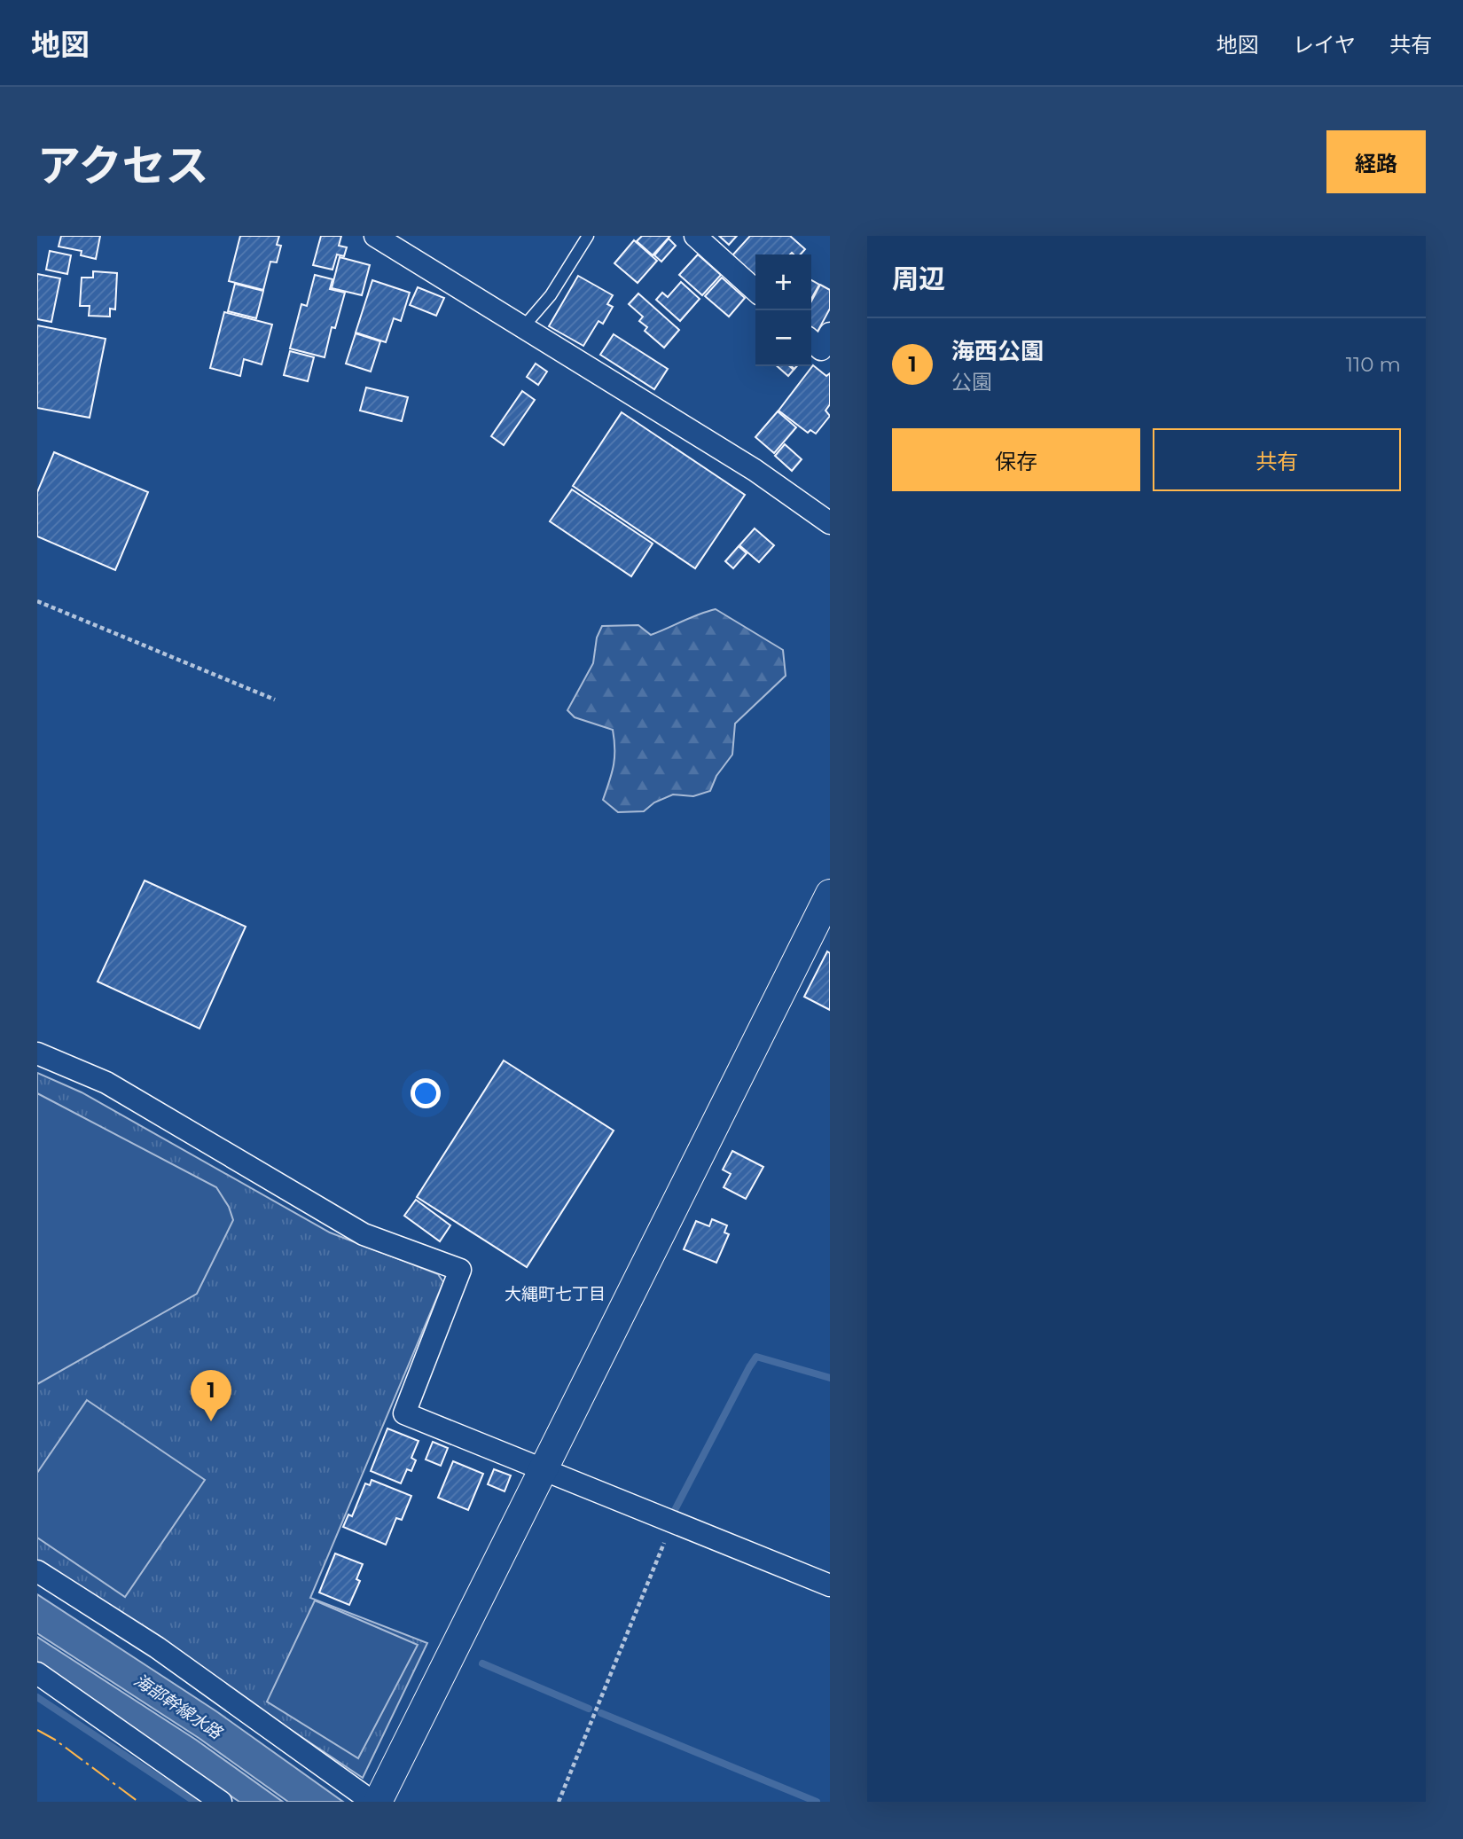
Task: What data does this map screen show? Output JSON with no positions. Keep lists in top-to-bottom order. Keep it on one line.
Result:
{"districts":["大縄町七丁目"],"water":["海部幹線水路"],"page":{"header":"地図","nav":["地図","レイヤ","共有"],"title":"アクセス","buttons":["経路",["保存","共有"]],"heading":"周辺","map_buttons":["+","−"],"list":[{"mark":"1","name":"海西公園","note":"公園","value":"110 m"}],"pins":"1"}}
